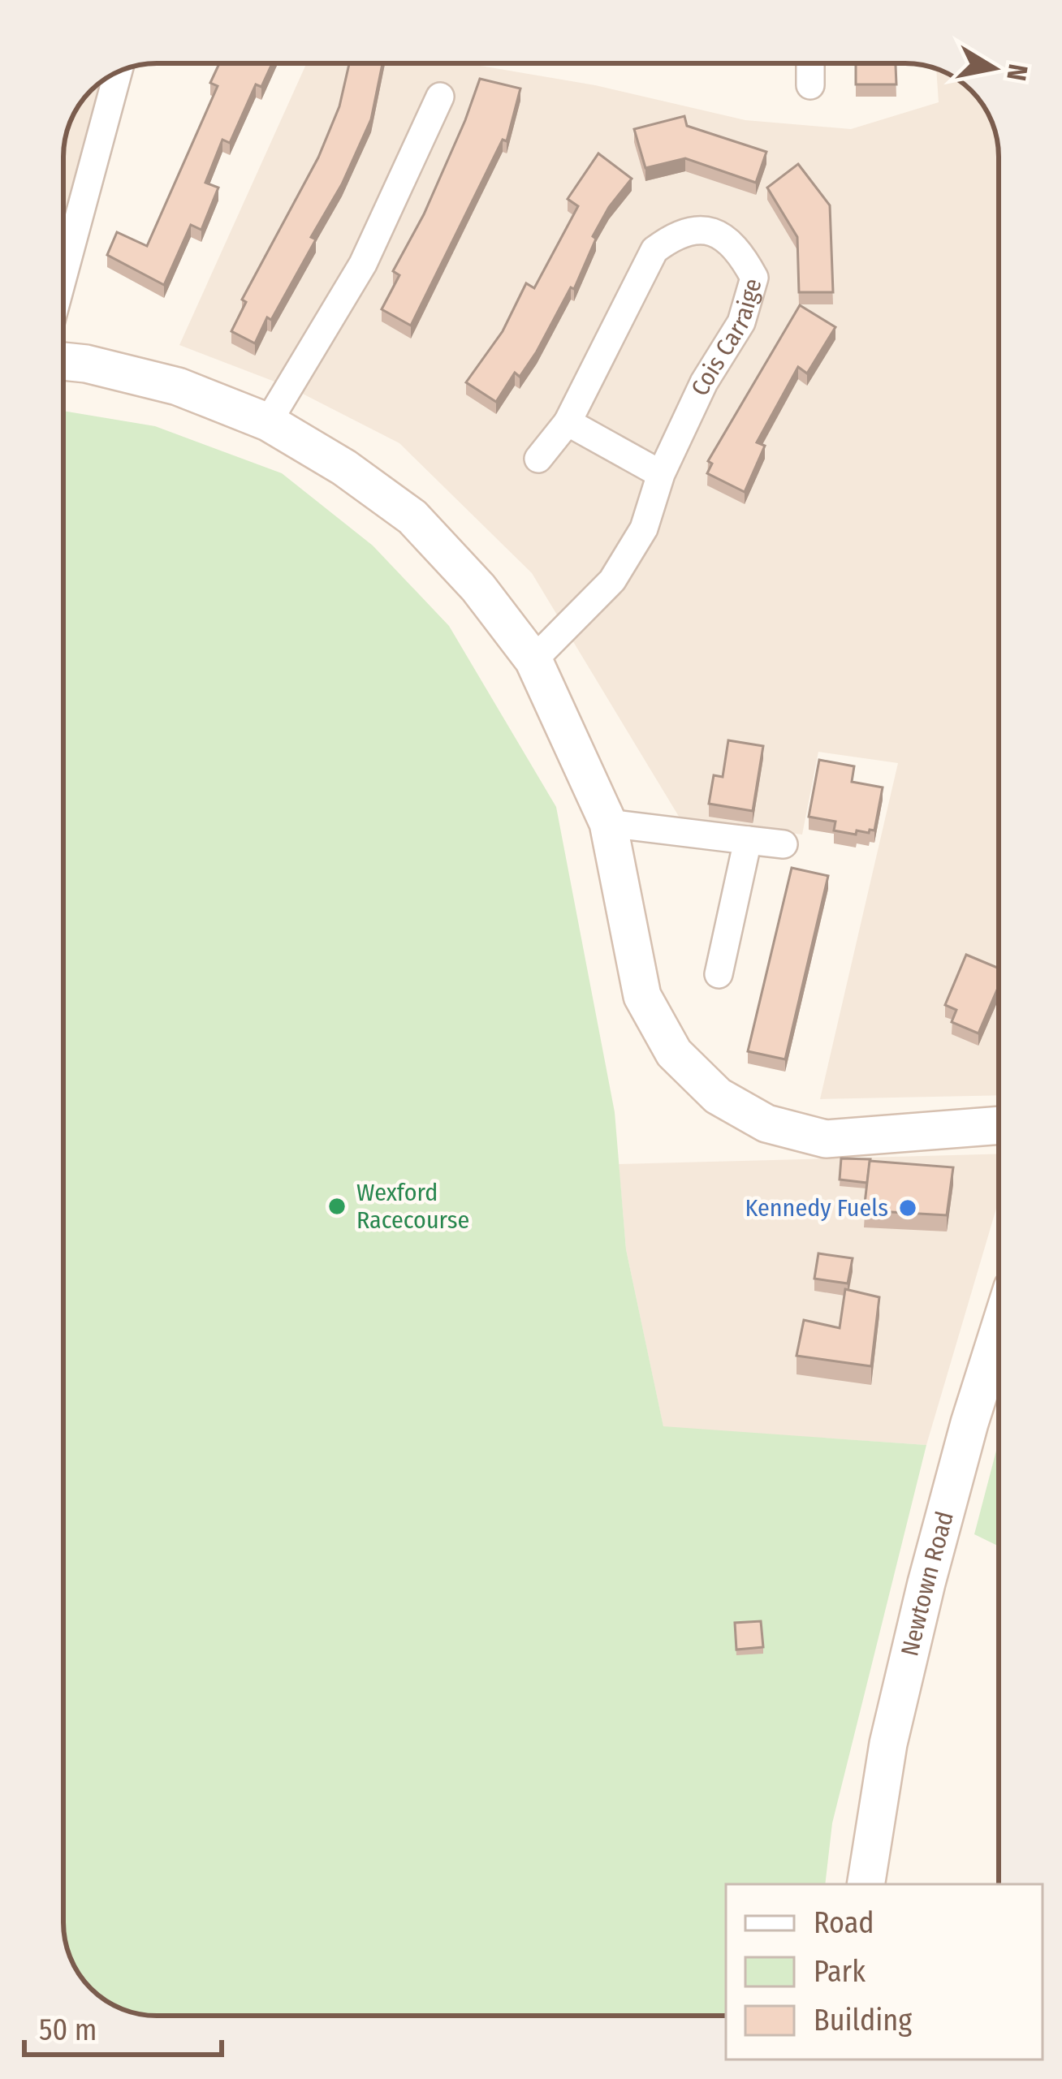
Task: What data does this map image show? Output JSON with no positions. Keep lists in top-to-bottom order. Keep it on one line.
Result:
{"streets":{"street":["Cois Carraige","Newtown Road"]},"places":["Wexford Racecourse","Kennedy Fuels"],"legend":["Road","Park","Building"],"scale_bar":"50 m","north":"right"}
